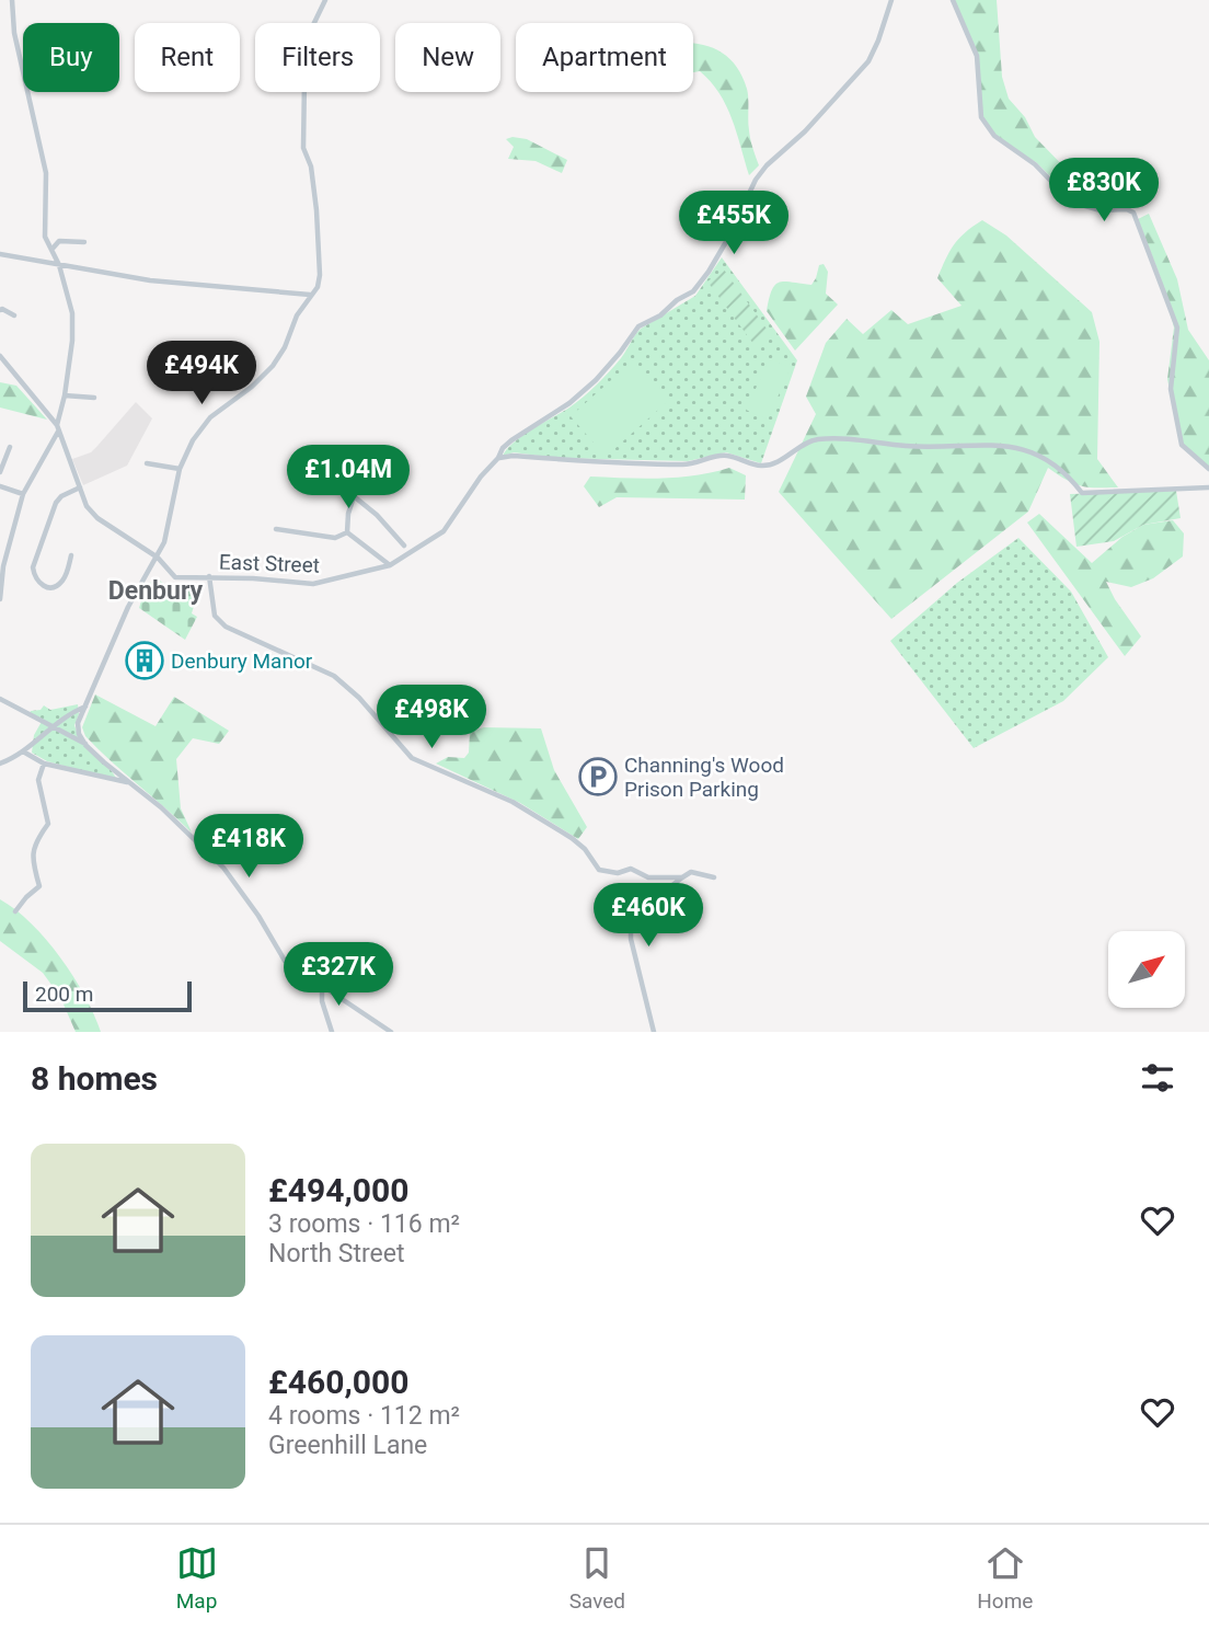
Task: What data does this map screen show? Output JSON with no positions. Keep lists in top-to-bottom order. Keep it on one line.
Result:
{"streets":{"street":["East Street"]},"districts":["Denbury"],"places":{"building":["Denbury Manor"],"parking":["Channing's Wood Prison Parking"]},"scale_bar":"200 m","north":"top right","page":{"chip":["Buy","Rent","Filters","New","Apartment"],"price":["£830K","£455K","£494K","£1.04M","£498K","£418K","£460K","£327K"],"scale":"200 m","heading":"8 homes","list":[{"name":"£494,000","note":"3 rooms · 116 m² · North Street"},{"name":"£460,000","note":"4 rooms · 112 m² · Greenhill Lane"}],"tabs":["Map","Saved","Home"]}}
